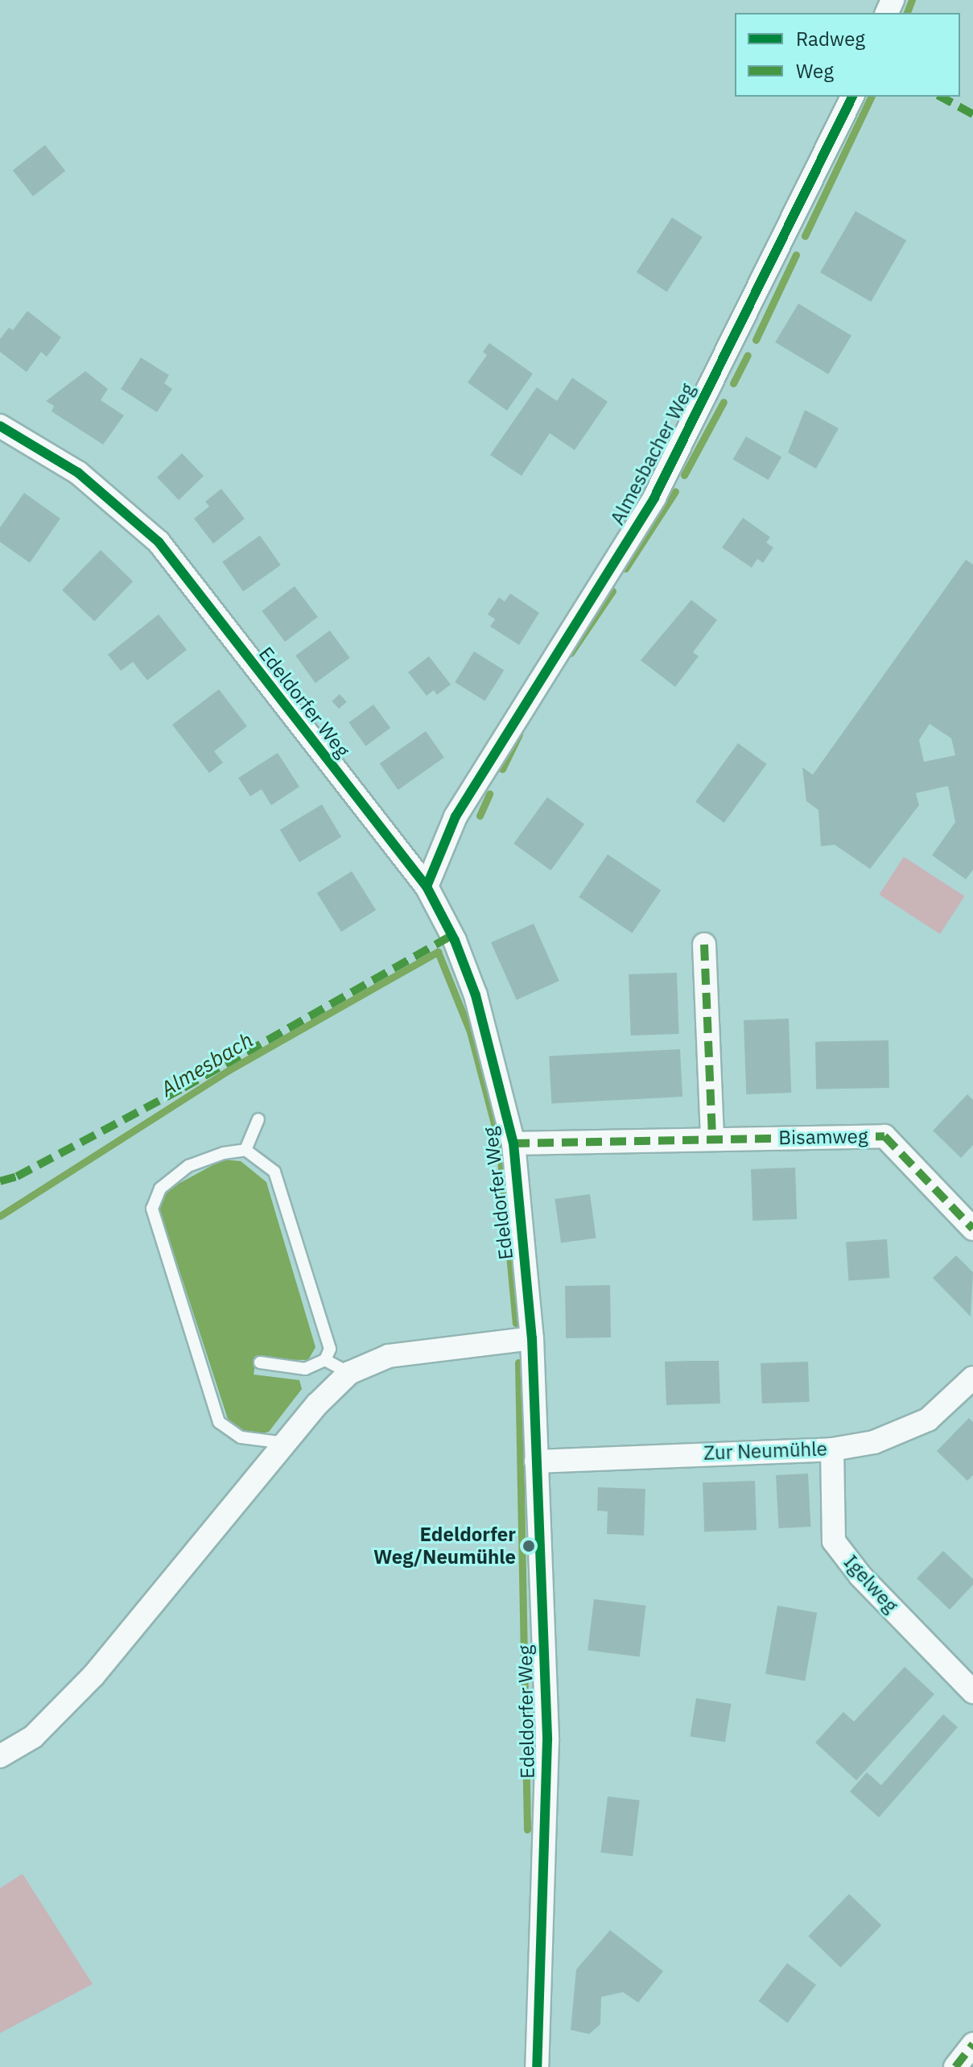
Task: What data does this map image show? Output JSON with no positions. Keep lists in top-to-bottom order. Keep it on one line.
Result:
{"streets":{"street":["Almesbacher Weg","Edeldorfer Weg","Bisamweg","Zur Neumühle","Igelweg"]},"crossings":[["Almesbacher Weg","Edeldorfer Weg"],["Edeldorfer Weg","Bisamweg"],["Edeldorfer Weg","Zur Neumühle"],["Zur Neumühle","Igelweg"]],"water":["Almesbach"],"places":["Edeldorfer Weg/Neumühle"],"legend":["Radweg","Weg"]}
